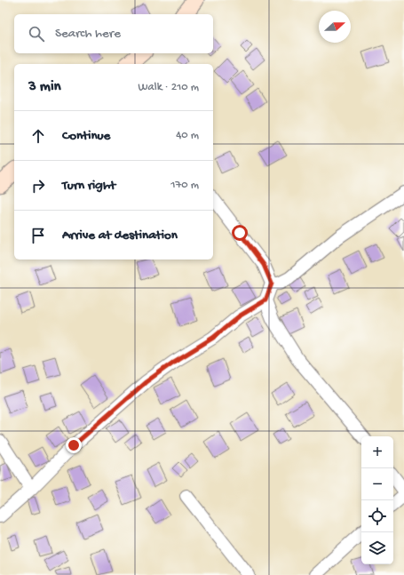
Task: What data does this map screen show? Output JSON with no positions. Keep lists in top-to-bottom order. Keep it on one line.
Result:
{"north":"right","page":{"search":"Search here","heading":["3 min","Walk · 210 m"],"list":[["Continue","40 m"],["Turn right","170 m"],"Arrive at destination"],"map_buttons":["+","−"]}}
